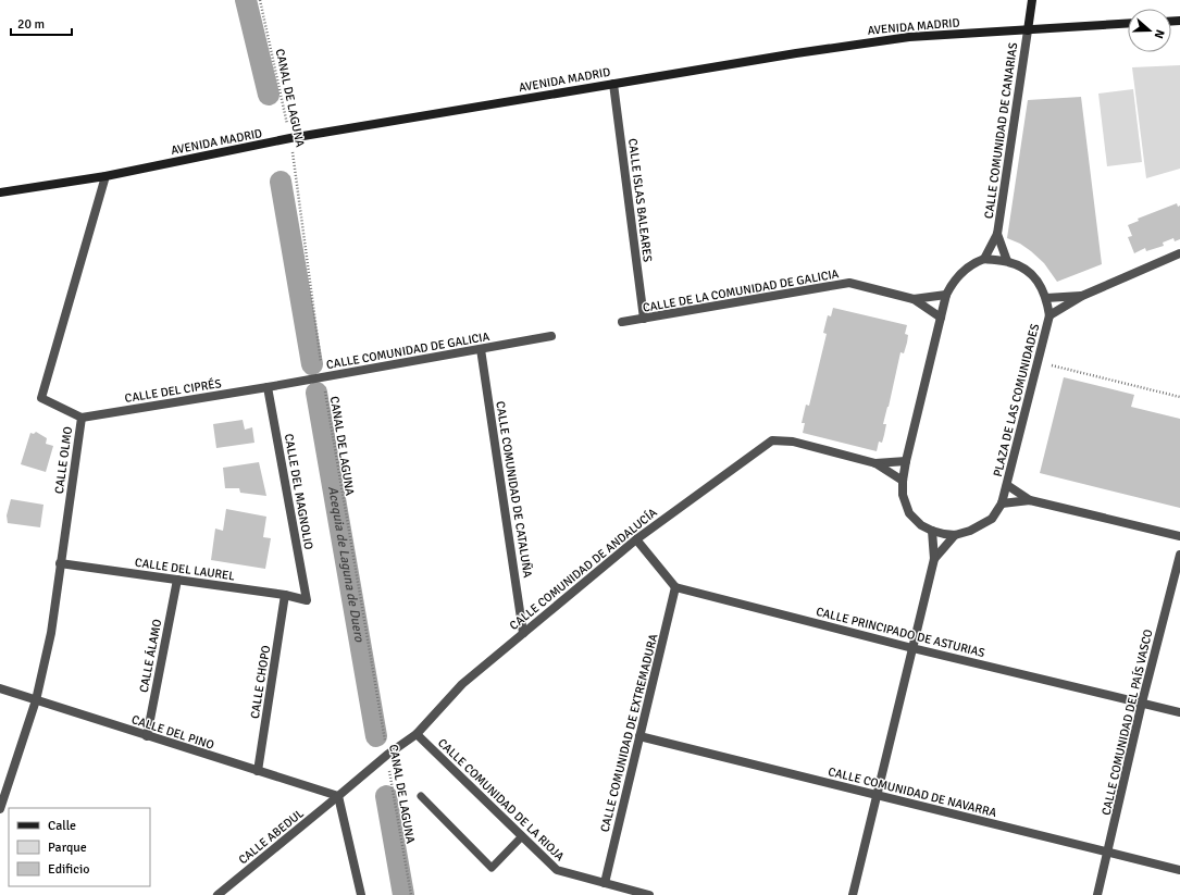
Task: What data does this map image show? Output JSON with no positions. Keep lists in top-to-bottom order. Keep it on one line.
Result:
{"streets":{"main road":["AVENIDA MADRID"],"street":["CALLE COMUNIDAD DE CANARIAS","CALLE ISLAS BALEARES","CALLE DE LA COMUNIDAD DE GALICIA","CALLE COMUNIDAD DE GALICIA","CALLE DEL CIPRÉS","PLAZA DE LAS COMUNIDADES","CALLE OLMO","CALLE COMUNIDAD DE CATALUÑA","CALLE DEL MAGNOLIO","CALLE DEL LAUREL","CALLE COMUNIDAD DE ANDALUCÍA","CALLE PRINCIPADO DE ASTURIAS","CALLE ÁLAMO","CALLE CHOPO","CALLE COMUNIDAD DEL PAÍS VASCO","CALLE DEL PINO","CALLE COMUNIDAD DE EXTREMADURA","CALLE COMUNIDAD DE NAVARRA","CALLE COMUNIDAD DE LA RIOJA","CALLE ABEDUL"],"path":["CANAL DE LAGUNA"]},"crossings":[["AVENIDA MADRID","CANAL DE LAGUNA"],["AVENIDA MADRID","CALLE COMUNIDAD DE CANARIAS"],["AVENIDA MADRID","CALLE ISLAS BALEARES"],["AVENIDA MADRID","CALLE OLMO"],["CANAL DE LAGUNA","CALLE COMUNIDAD DE GALICIA"],["CANAL DE LAGUNA","CALLE COMUNIDAD DE ANDALUCÍA"],["CALLE COMUNIDAD DE CANARIAS","PLAZA DE LAS COMUNIDADES"],["CALLE ISLAS BALEARES","CALLE DE LA COMUNIDAD DE GALICIA"],["CALLE COMUNIDAD DE GALICIA","CALLE DEL CIPRÉS"],["CALLE COMUNIDAD DE GALICIA","CALLE COMUNIDAD DE CATALUÑA"],["CALLE COMUNIDAD DE GALICIA","CALLE DEL MAGNOLIO"],["CALLE DEL CIPRÉS","CALLE OLMO"],["CALLE DEL CIPRÉS","CALLE DEL MAGNOLIO"],["CALLE OLMO","CALLE DEL LAUREL"],["CALLE OLMO","CALLE DEL PINO"],["CALLE COMUNIDAD DE CATALUÑA","CALLE COMUNIDAD DE ANDALUCÍA"],["CALLE DEL MAGNOLIO","CALLE DEL LAUREL"],["CALLE DEL LAUREL","CALLE ÁLAMO"],["CALLE DEL LAUREL","CALLE CHOPO"],["CALLE COMUNIDAD DE ANDALUCÍA","CALLE DEL PINO"],["CALLE COMUNIDAD DE ANDALUCÍA","CALLE COMUNIDAD DE LA RIOJA"],["CALLE COMUNIDAD DE ANDALUCÍA","CALLE ABEDUL"],["CALLE PRINCIPADO DE ASTURIAS","CALLE COMUNIDAD DEL PAÍS VASCO"],["CALLE PRINCIPADO DE ASTURIAS","CALLE COMUNIDAD DE EXTREMADURA"],["CALLE ÁLAMO","CALLE DEL PINO"],["CALLE CHOPO","CALLE DEL PINO"],["CALLE COMUNIDAD DEL PAÍS VASCO","CALLE COMUNIDAD DE NAVARRA"],["CALLE DEL PINO","CALLE ABEDUL"],["CALLE COMUNIDAD DE EXTREMADURA","CALLE COMUNIDAD DE NAVARRA"],["CALLE COMUNIDAD DE EXTREMADURA","CALLE COMUNIDAD DE LA RIOJA"]],"water":["Acequia de Laguna de Duero"],"legend":["Calle","Parque","Edificio"],"scale_bar":"20 m","north":"right"}
